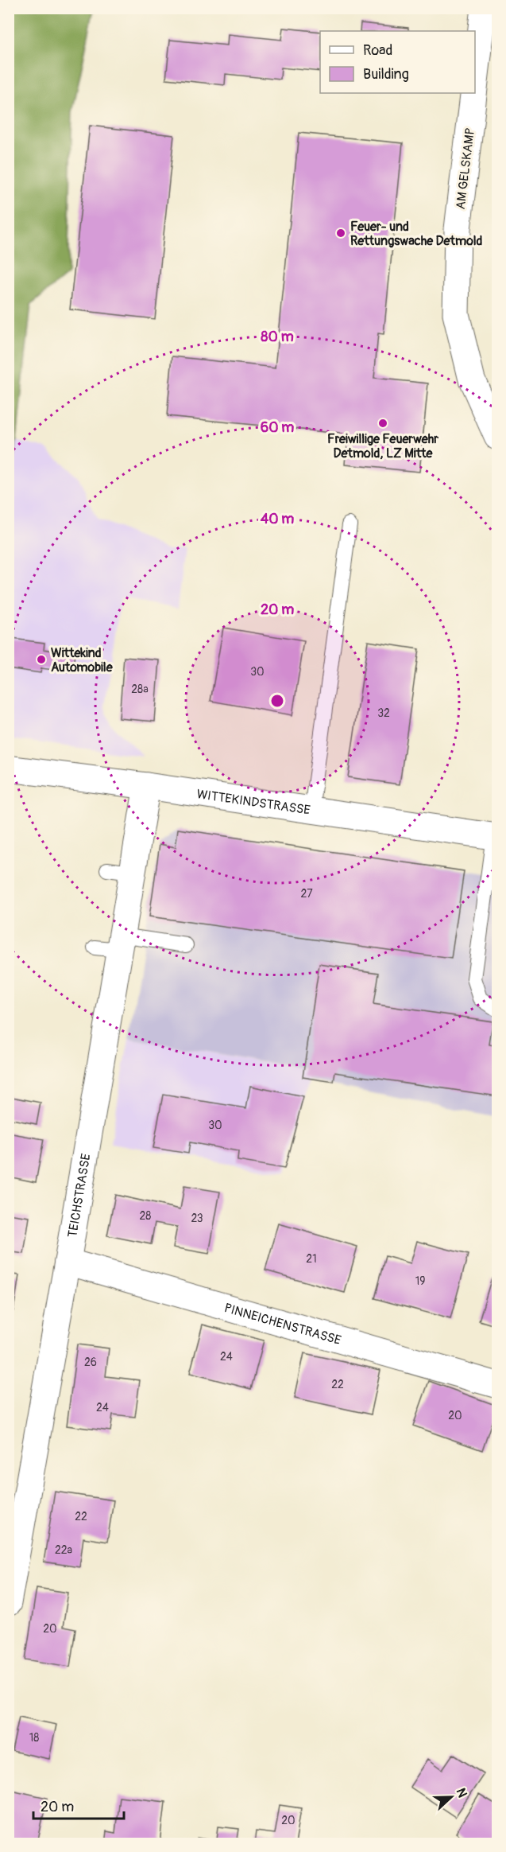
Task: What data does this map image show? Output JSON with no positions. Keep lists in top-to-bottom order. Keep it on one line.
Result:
{"streets":{"street":["AM GELSKAMP","WITTEKINDSTRASSE","TEICHSTRASSE","PINNEICHENSTRASSE"]},"crossings":[["WITTEKINDSTRASSE","TEICHSTRASSE"],["TEICHSTRASSE","PINNEICHENSTRASSE"]],"places":["Feuer- und Rettungswache Detmold","Freiwillige Feuerwehr Detmold, LZ Mitte","Wittekind Automobile"],"house_numbers":["30","28a","32","27","30","28","23","21","19","24","26","22","24","20","22","22a","20","18","20"],"legend":["Road","Building"],"scale_bar":"20 m","north":"right","rings":["80 m","60 m","40 m","20 m"]}
